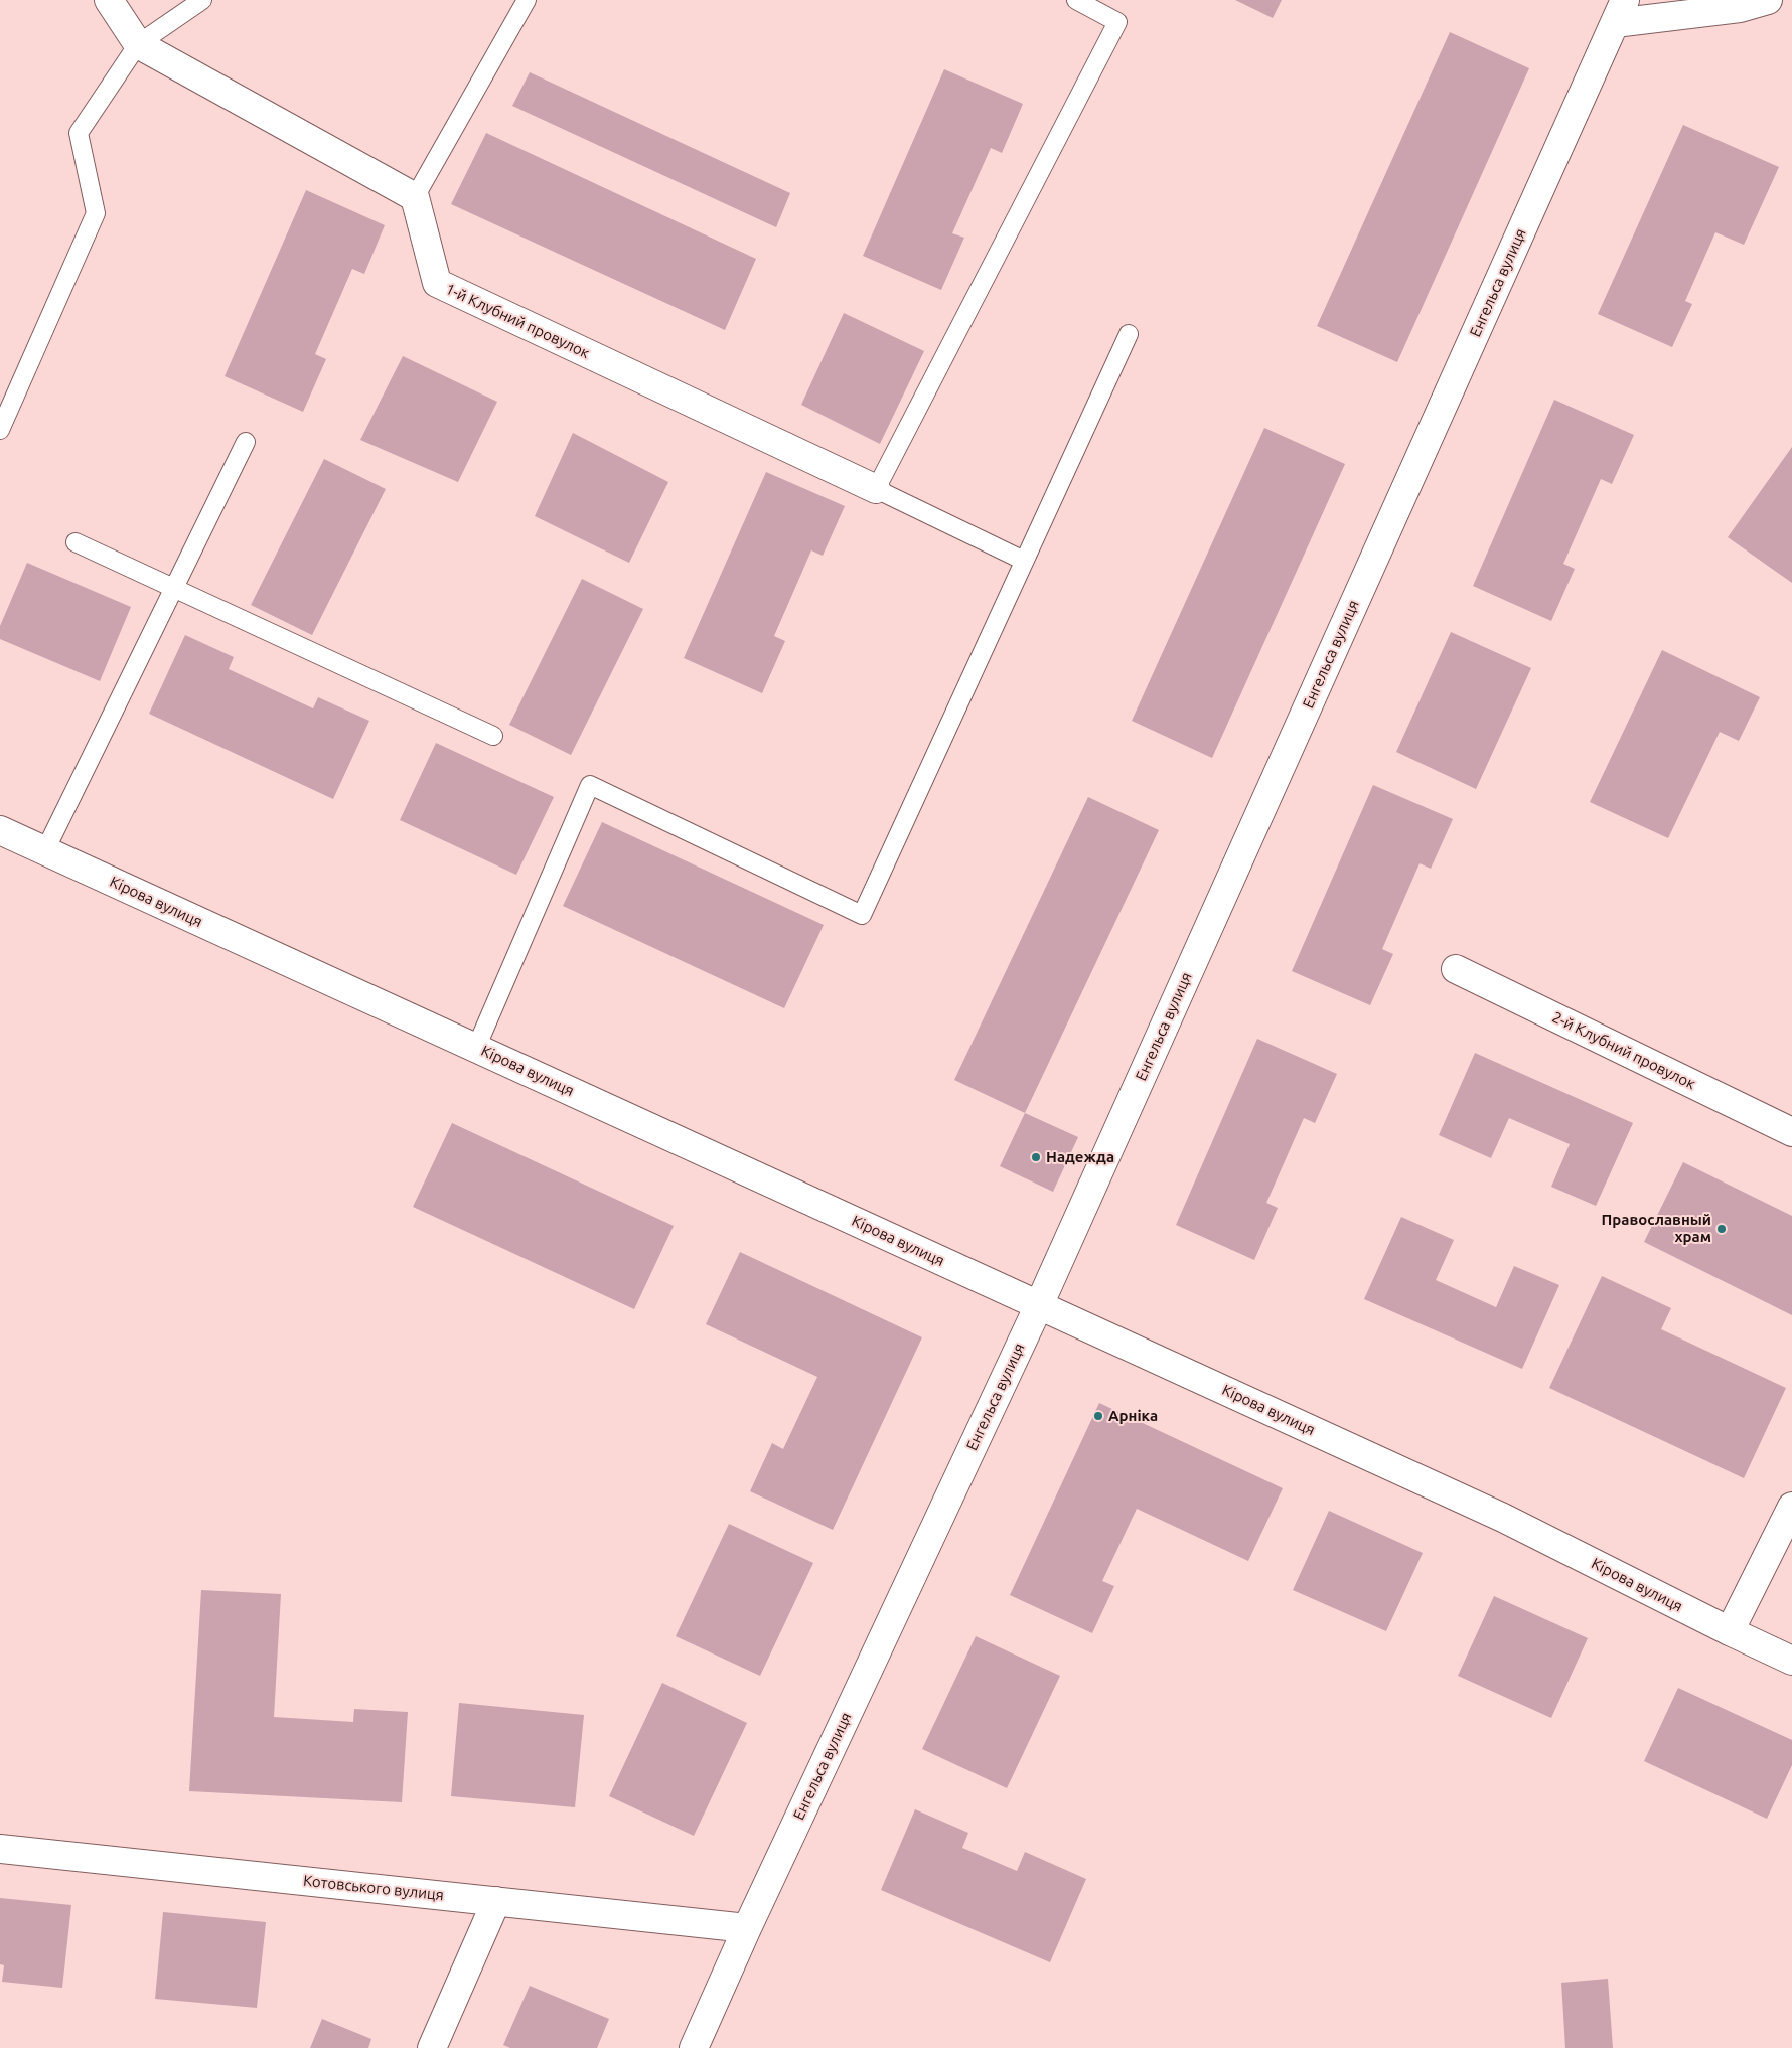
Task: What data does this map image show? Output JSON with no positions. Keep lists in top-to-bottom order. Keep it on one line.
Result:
{"streets":{"street":["Енгельса вулиця","1-й Клубний провулок","Кірова вулиця","2-й Клубний провулок","Котовського вулиця"]},"crossings":[["Енгельса вулиця","Кірова вулиця"],["Енгельса вулиця","Котовського вулиця"]],"places":["Надежда","Православный храм","Арніка"]}
